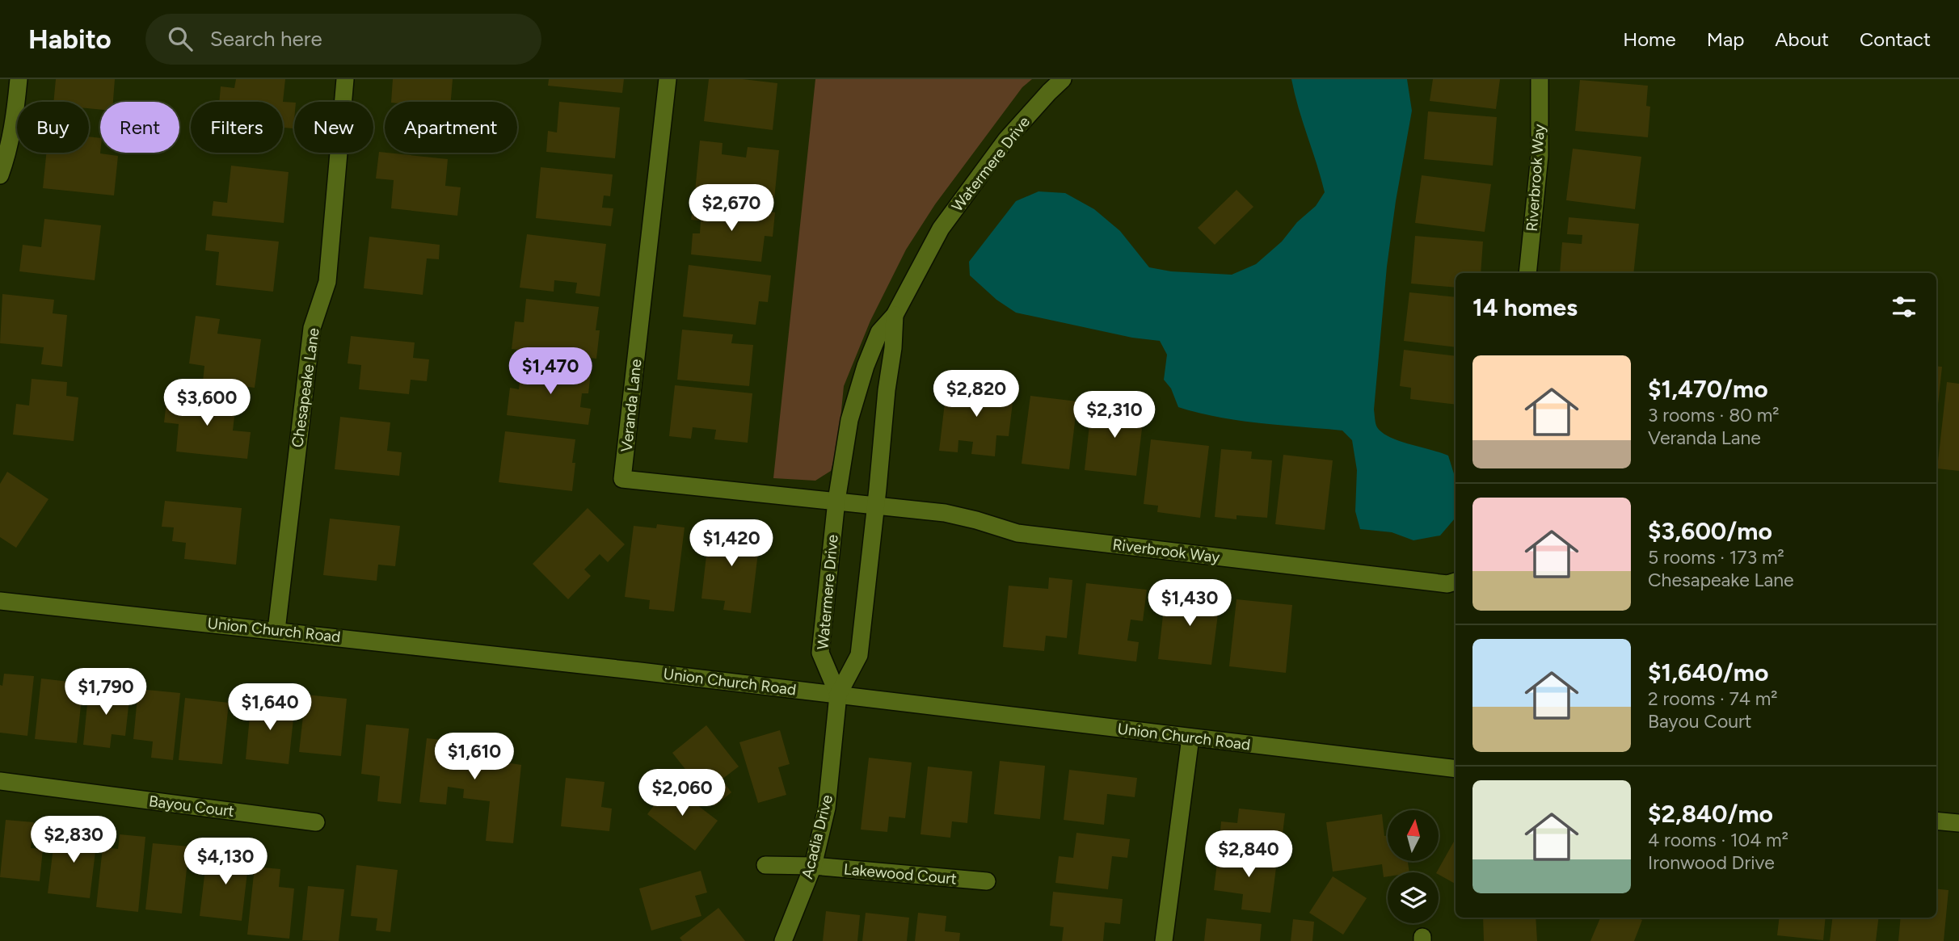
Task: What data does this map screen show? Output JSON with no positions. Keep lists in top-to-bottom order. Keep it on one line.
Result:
{"streets":{"street":["Watermere Drive","Riverbrook Way","Chesapeake Lane","Veranda Lane","Union Church Road","Bayou Court","Acadia Drive","Lakewood Court"]},"crossings":[["Watermere Drive","Riverbrook Way"],["Watermere Drive","Veranda Lane"],["Watermere Drive","Union Church Road"],["Watermere Drive","Acadia Drive"],["Riverbrook Way","Veranda Lane"],["Chesapeake Lane","Union Church Road"],["Union Church Road","Acadia Drive"],["Acadia Drive","Lakewood Court"]],"north":"top","page":{"header":"Habito","search":"Search here","nav":["Home","Map","About","Contact"],"chip":["Buy","Rent","Filters","New","Apartment"],"price":["$2,670","$1,470","$2,820","$3,600","$2,310","$1,420","$1,430","$1,790","$1,640","$1,610","$2,060","$2,830","$2,840","$4,130"],"heading":"14 homes","list":[{"name":"$1,470/mo","note":"3 rooms · 80 m² · Veranda Lane"},{"name":"$3,600/mo","note":"5 rooms · 173 m² · Chesapeake Lane"},{"name":"$1,640/mo","note":"2 rooms · 74 m² · Bayou Court"},{"name":"$2,840/mo","note":"4 rooms · 104 m² · Ironwood Drive"}]}}
